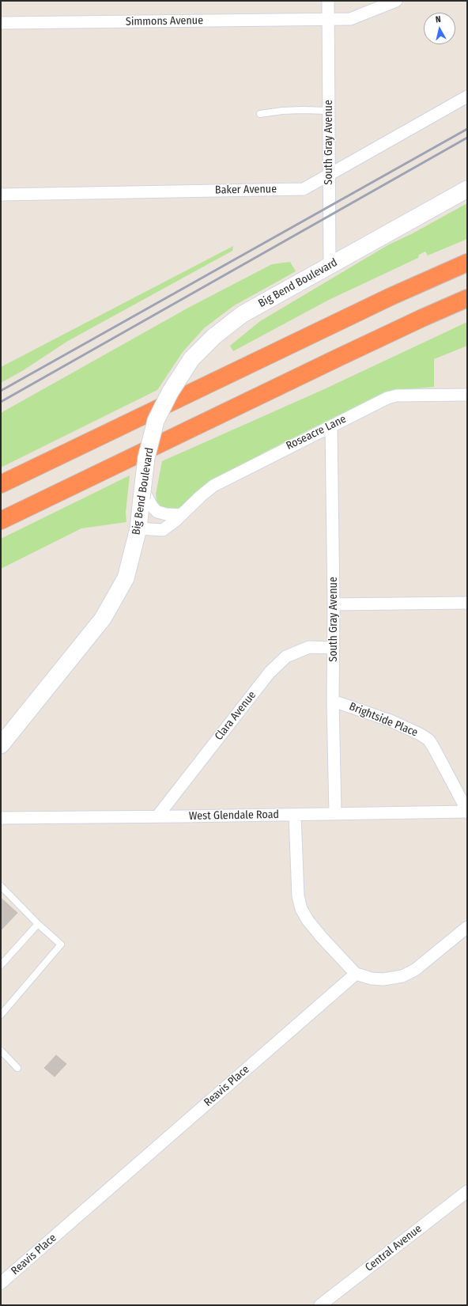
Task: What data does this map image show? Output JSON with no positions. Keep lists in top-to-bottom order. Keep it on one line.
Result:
{"streets":{"main road":["Big Bend Boulevard"],"street":["Simmons Avenue","South Gray Avenue","Baker Avenue","Roseacre Lane","Clara Avenue","Brightside Place","West Glendale Road","Reavis Place","Central Avenue"]},"crossings":[["Simmons Avenue","South Gray Avenue"],["South Gray Avenue","Baker Avenue"],["South Gray Avenue","Big Bend Boulevard"],["South Gray Avenue","Roseacre Lane"],["South Gray Avenue","Clara Avenue"],["South Gray Avenue","Brightside Place"],["South Gray Avenue","West Glendale Road"],["Big Bend Boulevard","Roseacre Lane"],["Clara Avenue","West Glendale Road"],["Brightside Place","West Glendale Road"]],"north":"top"}
